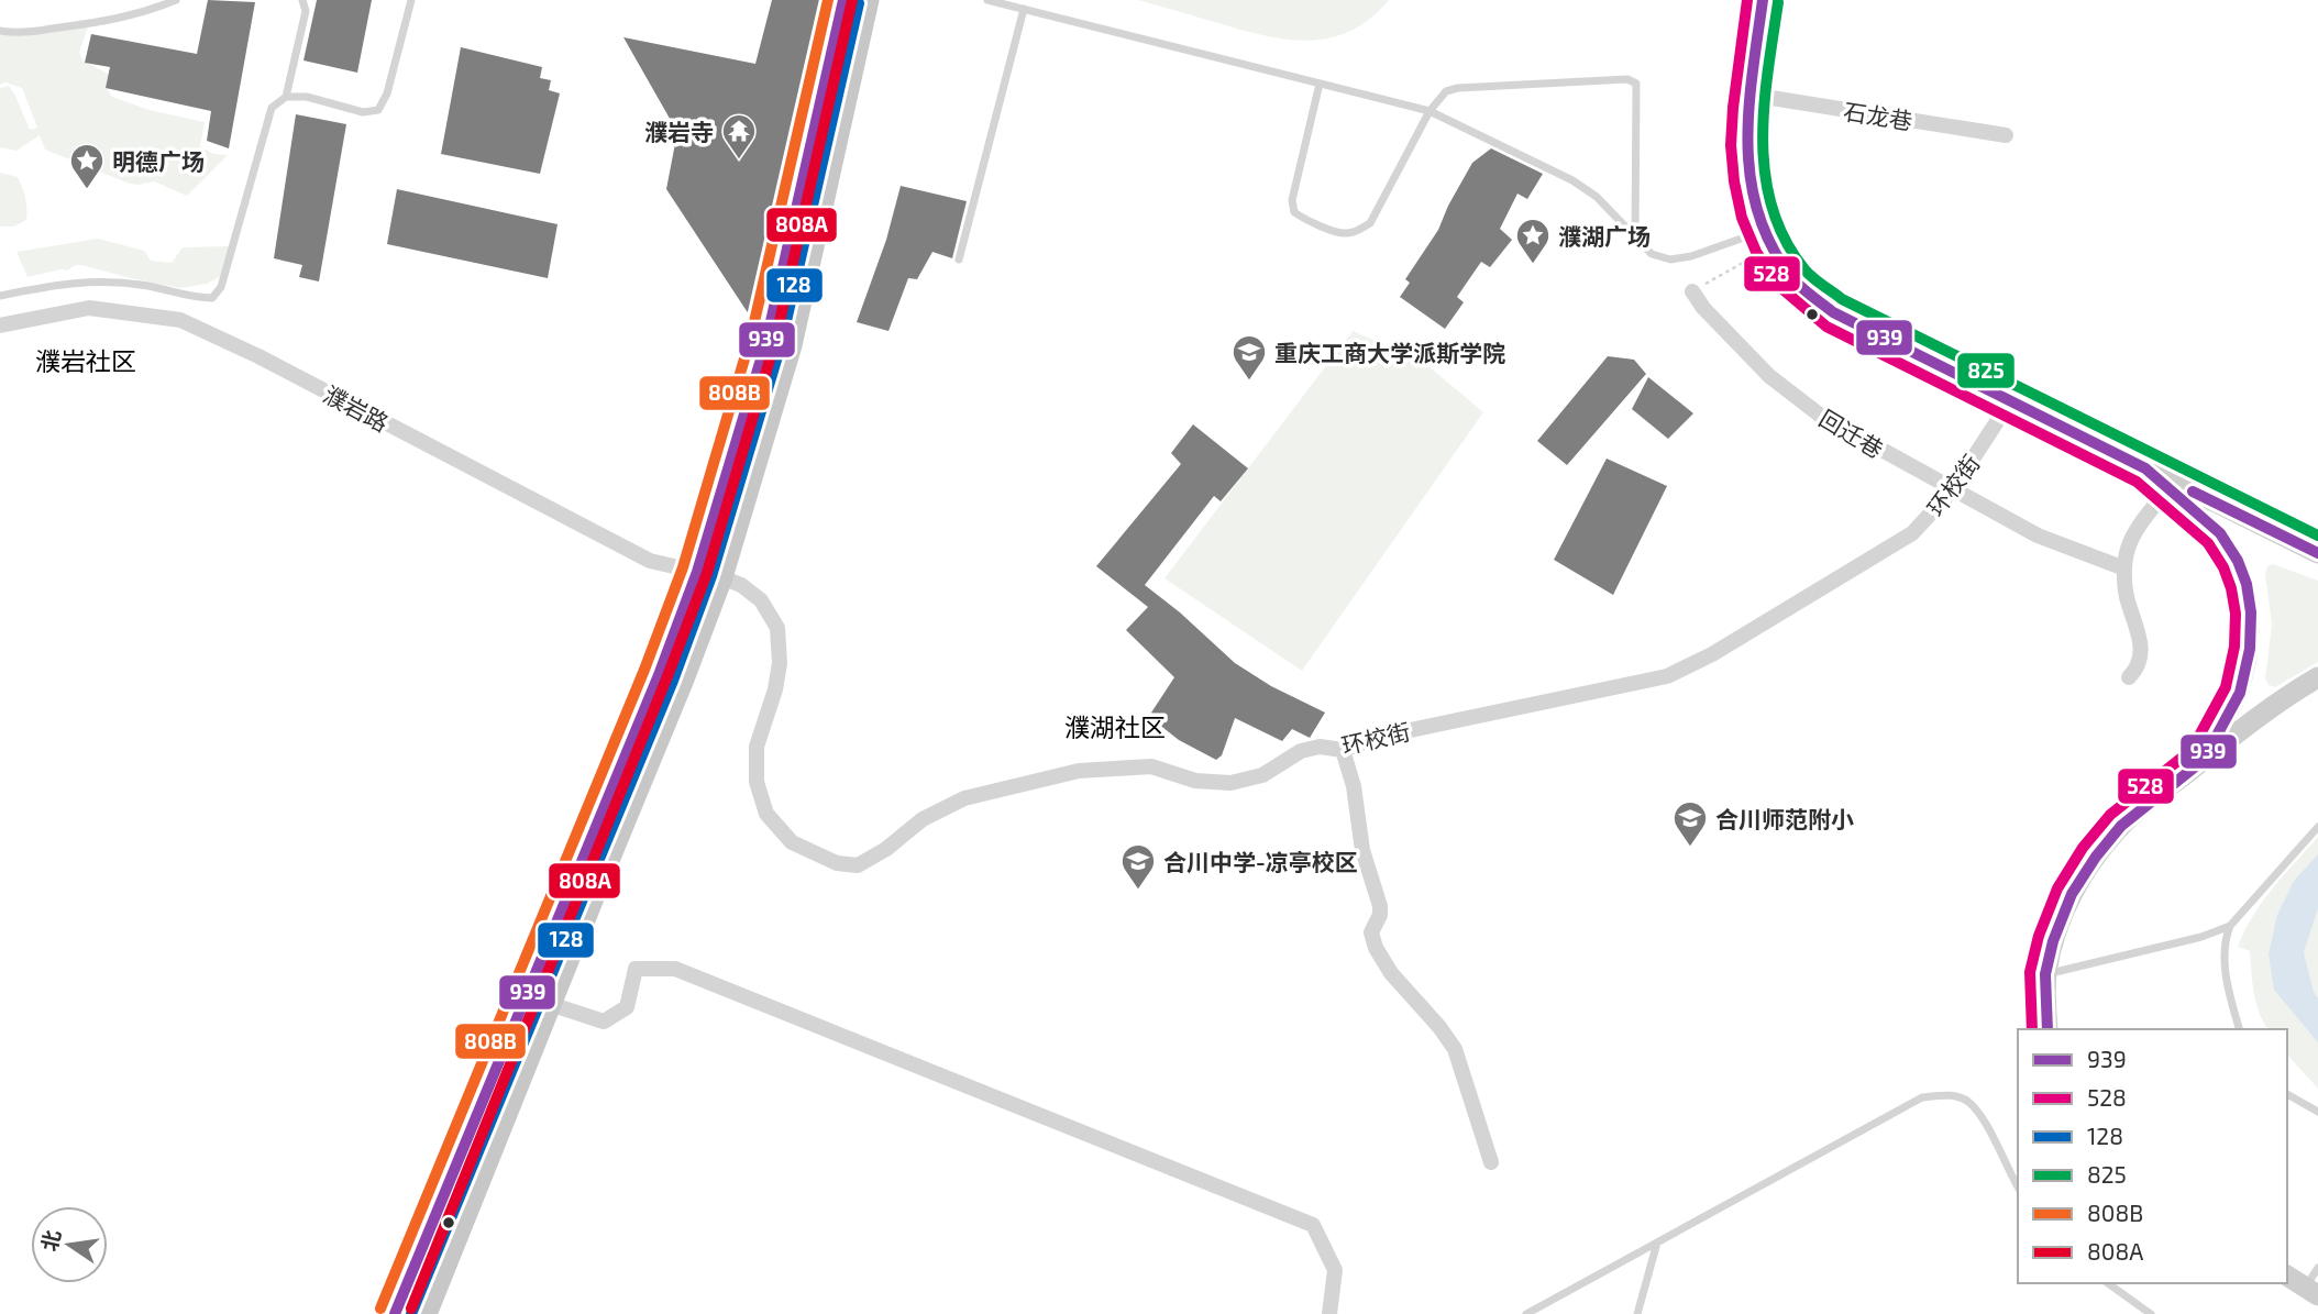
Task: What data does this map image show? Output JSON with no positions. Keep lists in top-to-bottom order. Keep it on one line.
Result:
{"streets":{"street":["石龙巷","濮岩路","回迁巷","环校街"]},"crossings":[["回迁巷","环校街"]],"districts":["濮岩社区","濮湖社区"],"places":{"temple":["濮岩寺"],"place":["明德广场","濮湖广场"],"school or university":["重庆工商大学派斯学院","合川师范附小","合川中学-凉亭校区"]},"lines":["transit line 939","transit line 528","transit line 808B","transit line 808A","transit line 825","transit line 128"],"legend":["939","528","128","825","808B","808A"],"north":"left"}
